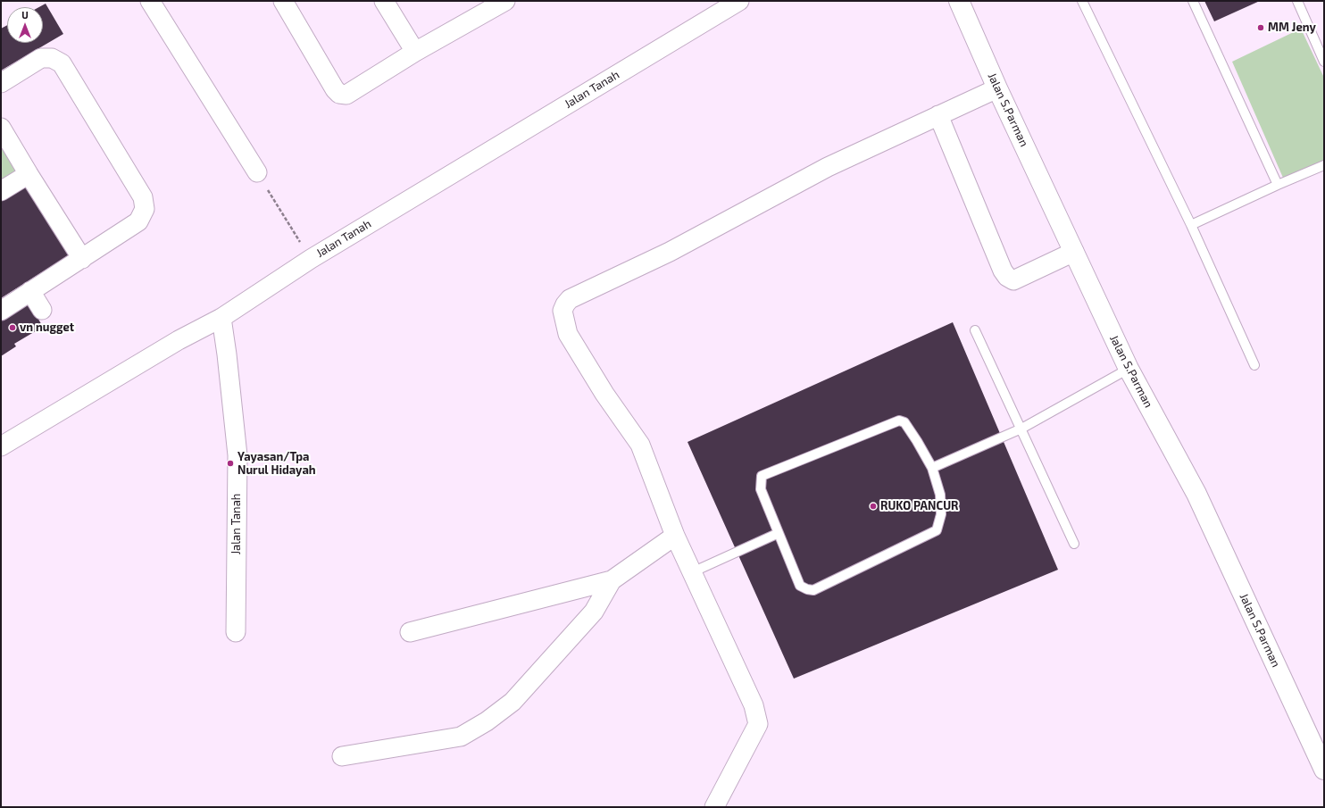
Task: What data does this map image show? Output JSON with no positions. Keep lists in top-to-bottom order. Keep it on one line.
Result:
{"streets":{"main road":["Jalan S.Parman"],"street":["Jalan Tanah"]},"places":["MM Jeny","vn nugget","Yayasan/Tpa Nurul Hidayah","RUKO PANCUR"],"north":"top"}
